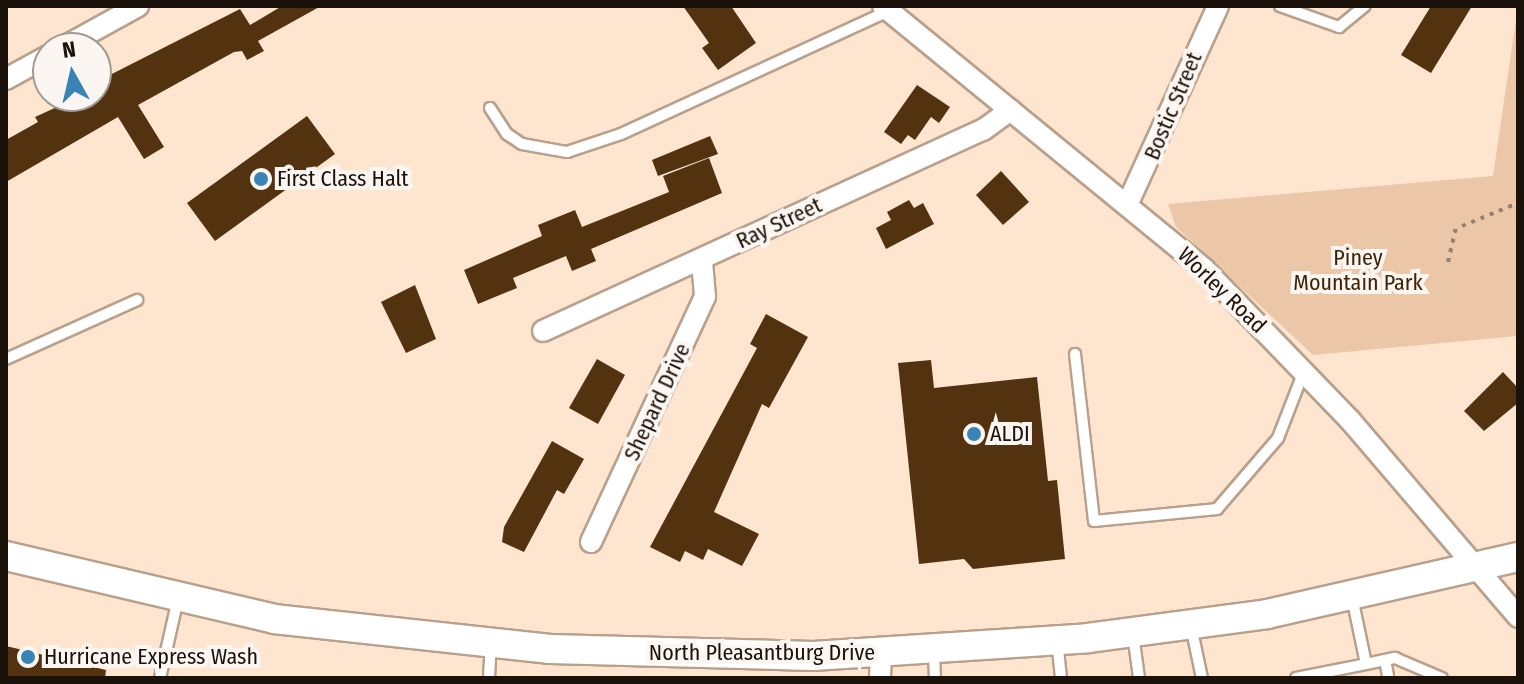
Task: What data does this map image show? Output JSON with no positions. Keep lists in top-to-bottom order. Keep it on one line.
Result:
{"streets":{"main road":["North Pleasantburg Drive"],"street":["Bostic Street","Ray Street","Worley Road","Shepard Drive"]},"crossings":[["Bostic Street","Worley Road"],["Ray Street","Worley Road"],["Ray Street","Shepard Drive"],["Worley Road","North Pleasantburg Drive"]],"parks":["Piney Mountain Park"],"places":["First Class Halt","ALDI","Hurricane Express Wash"],"north":"top"}
